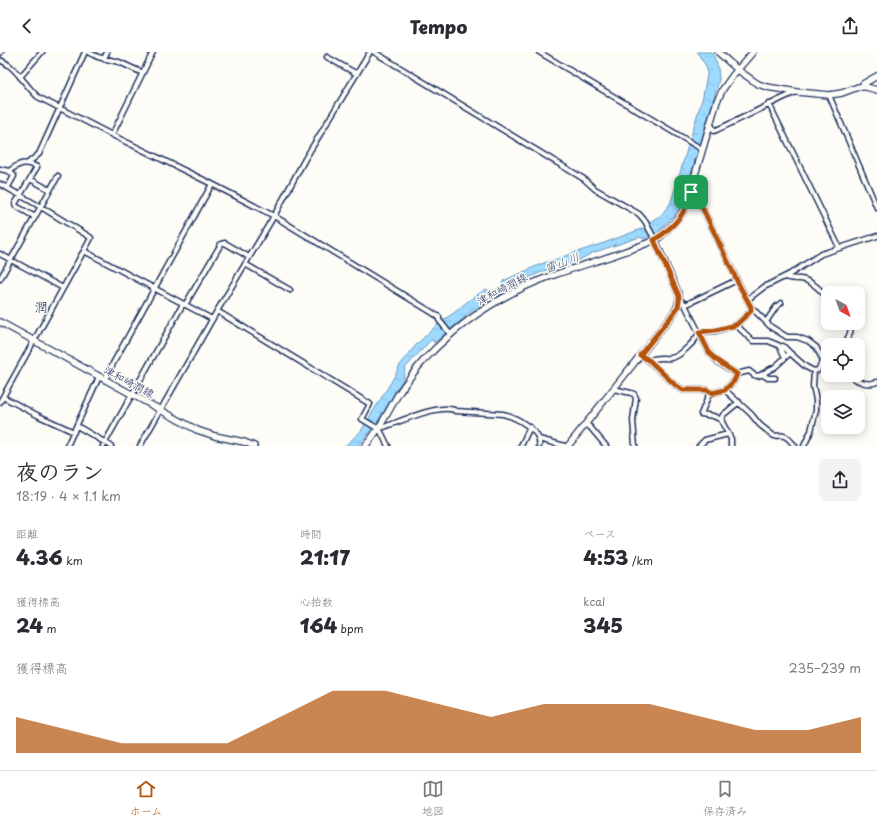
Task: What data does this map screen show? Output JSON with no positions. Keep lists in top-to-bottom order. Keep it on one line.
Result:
{"streets":{"main road":["津和崎潤線"]},"districts":["潤"],"water":["雷山川"],"north":"bottom right","page":{"header":"Tempo","heading":["夜のラン","18:19 · 4 × 1.1 km"],"stats":[["距離","4.36 km"],["時間","21:17"],["ペース","4:53 /km"],["獲得標高","24 m"],["心拍数","164 bpm"],["kcal","345"]],"chart":["獲得標高","235–239 m"],"tabs":["ホーム","地図","保存済み"]}}
